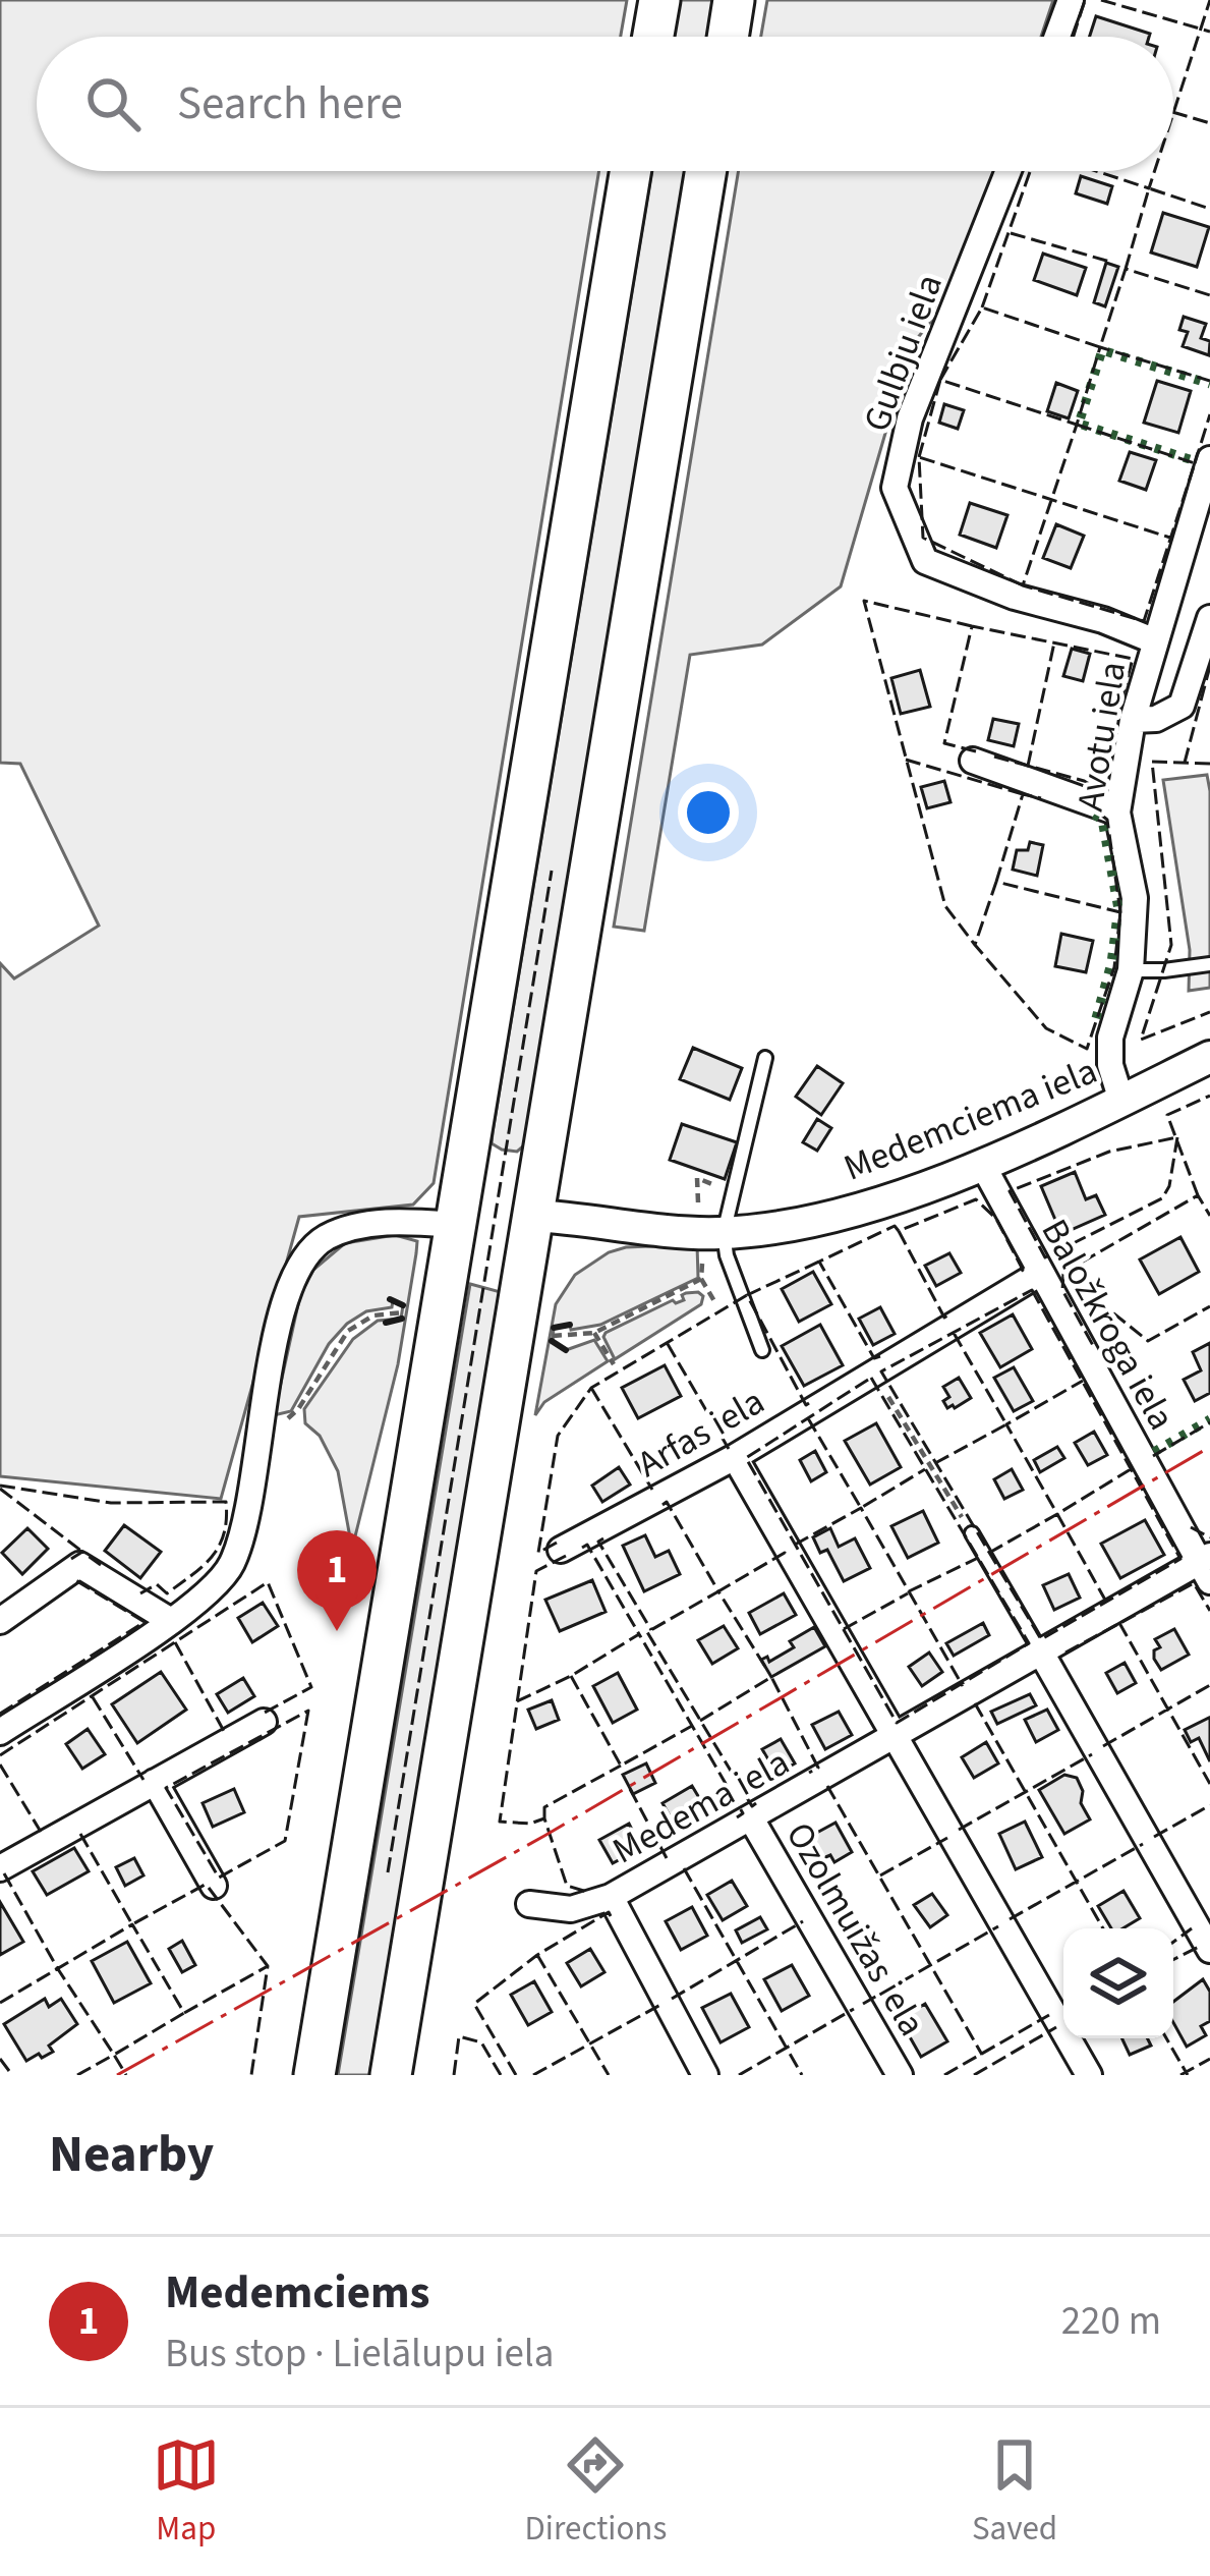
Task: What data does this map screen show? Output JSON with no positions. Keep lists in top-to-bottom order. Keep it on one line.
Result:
{"streets":{"street":["Gulbju iela","Avotu iela","Medemciema iela","Baložkroga iela","Arfas iela","Medema iela","Ozolmuižas iela"]},"crossings":[["Gulbju iela","Avotu iela"],["Avotu iela","Medemciema iela"],["Medemciema iela","Baložkroga iela"],["Baložkroga iela","Arfas iela"],["Baložkroga iela","Medema iela"],["Medema iela","Ozolmuižas iela"]],"page":{"search":"Search here","pins":"1","heading":"Nearby","list":[{"mark":"1","name":"Medemciems","note":"Bus stop · Lielālupu iela","value":"220 m"}],"nav":["Map","Directions","Saved"]}}
